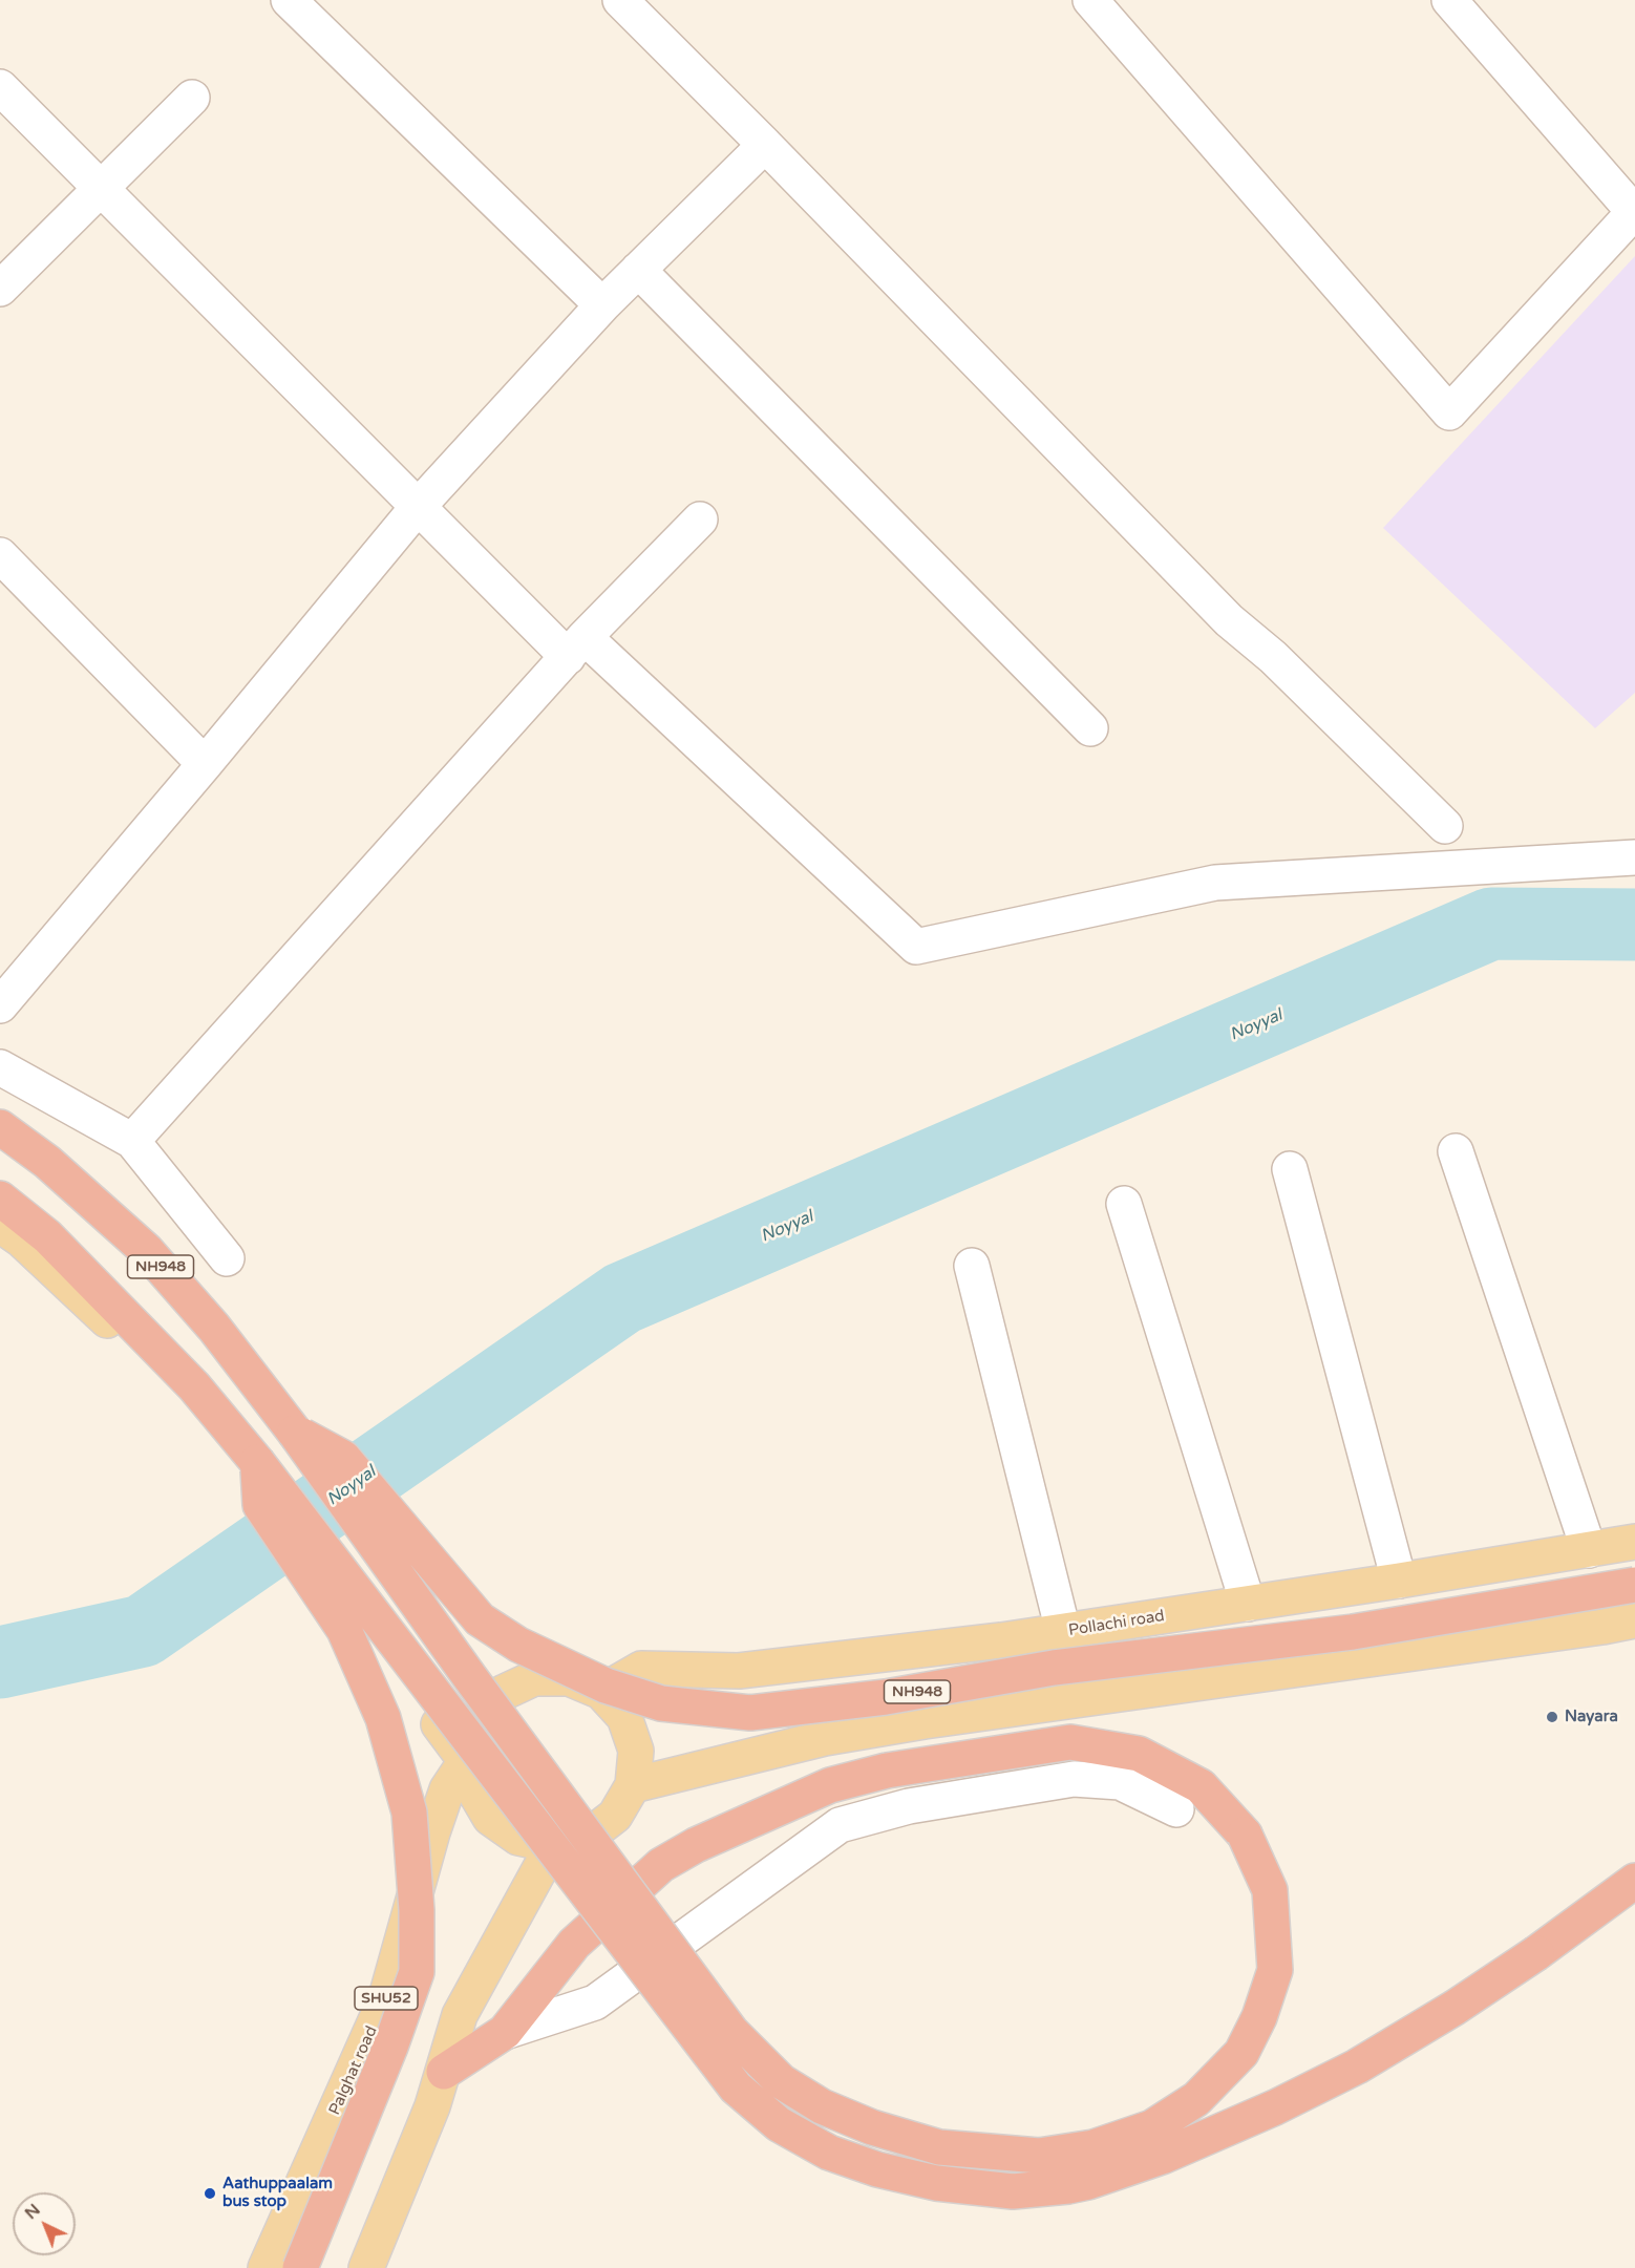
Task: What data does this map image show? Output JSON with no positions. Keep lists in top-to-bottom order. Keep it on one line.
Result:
{"streets":{"highway":["NH948"],"main road":["Pollachi road","SHU52","Palghat road"]},"crossings":[["Pollachi road","Palghat road"]],"water":["Noyyal"],"places":["Nayara","Aathuppaalam bus stop"],"north":"top left"}
